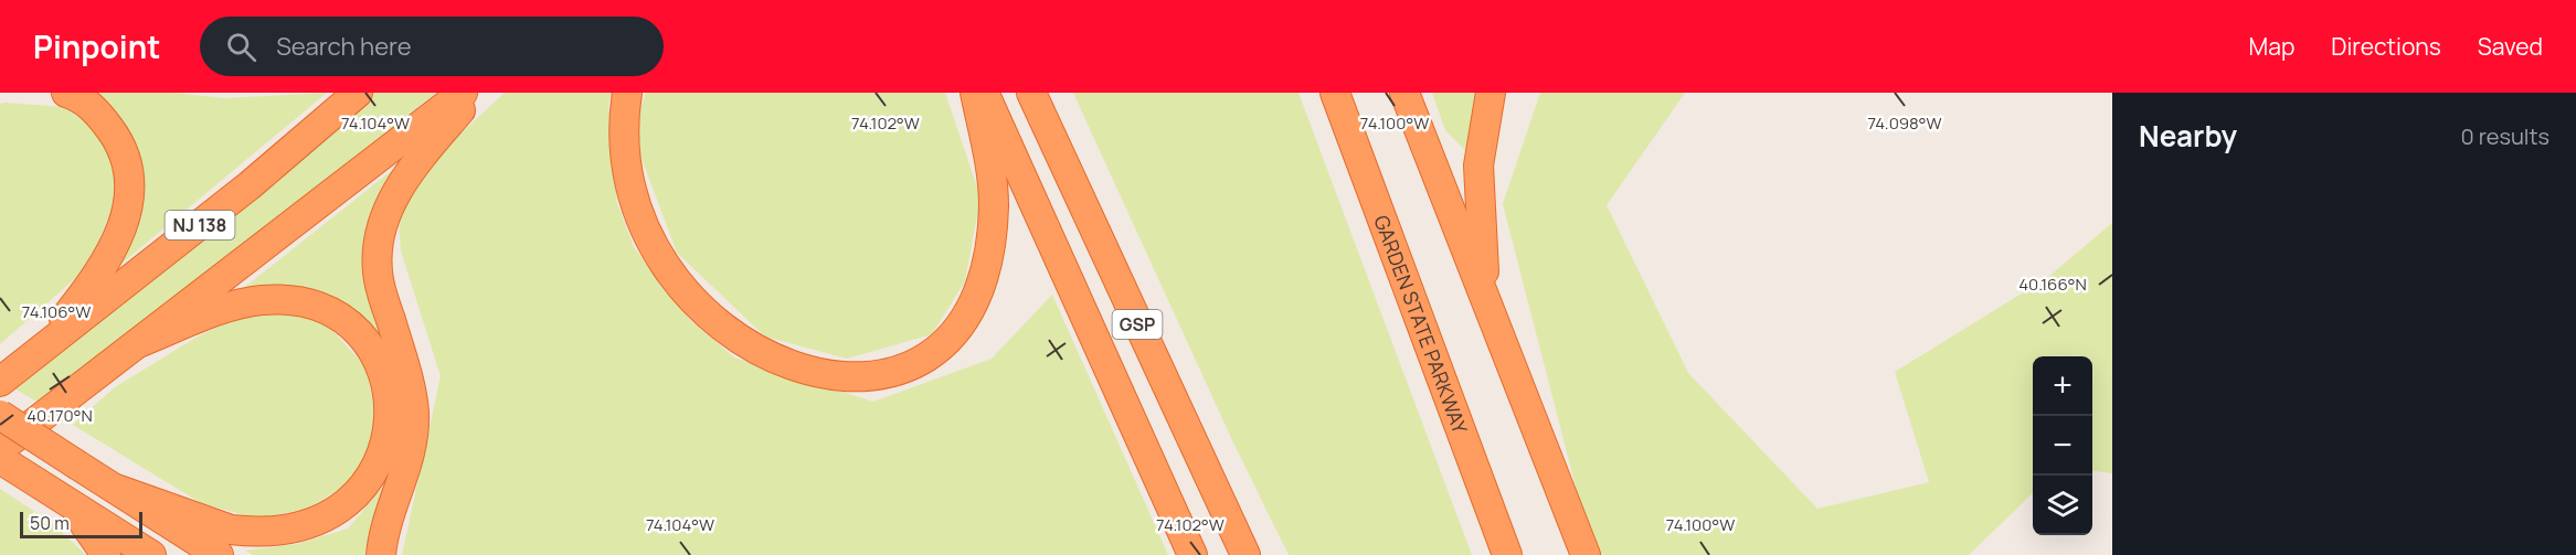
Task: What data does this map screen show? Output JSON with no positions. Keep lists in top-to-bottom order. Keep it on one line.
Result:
{"streets":{"highway":["NJ 138","GSP","GARDEN STATE PARKWAY"]},"scale_bar":"50 m","page":{"header":"Pinpoint","search":"Search here","nav":["Map","Directions","Saved"],"heading":["Nearby","0 results"],"map_buttons":["+","−"],"scale":"50 m"},"coordinates":["74.100°W","74.098°W","74.104°W","74.102°W","40.166°N","74.106°W","40.170°N"]}
